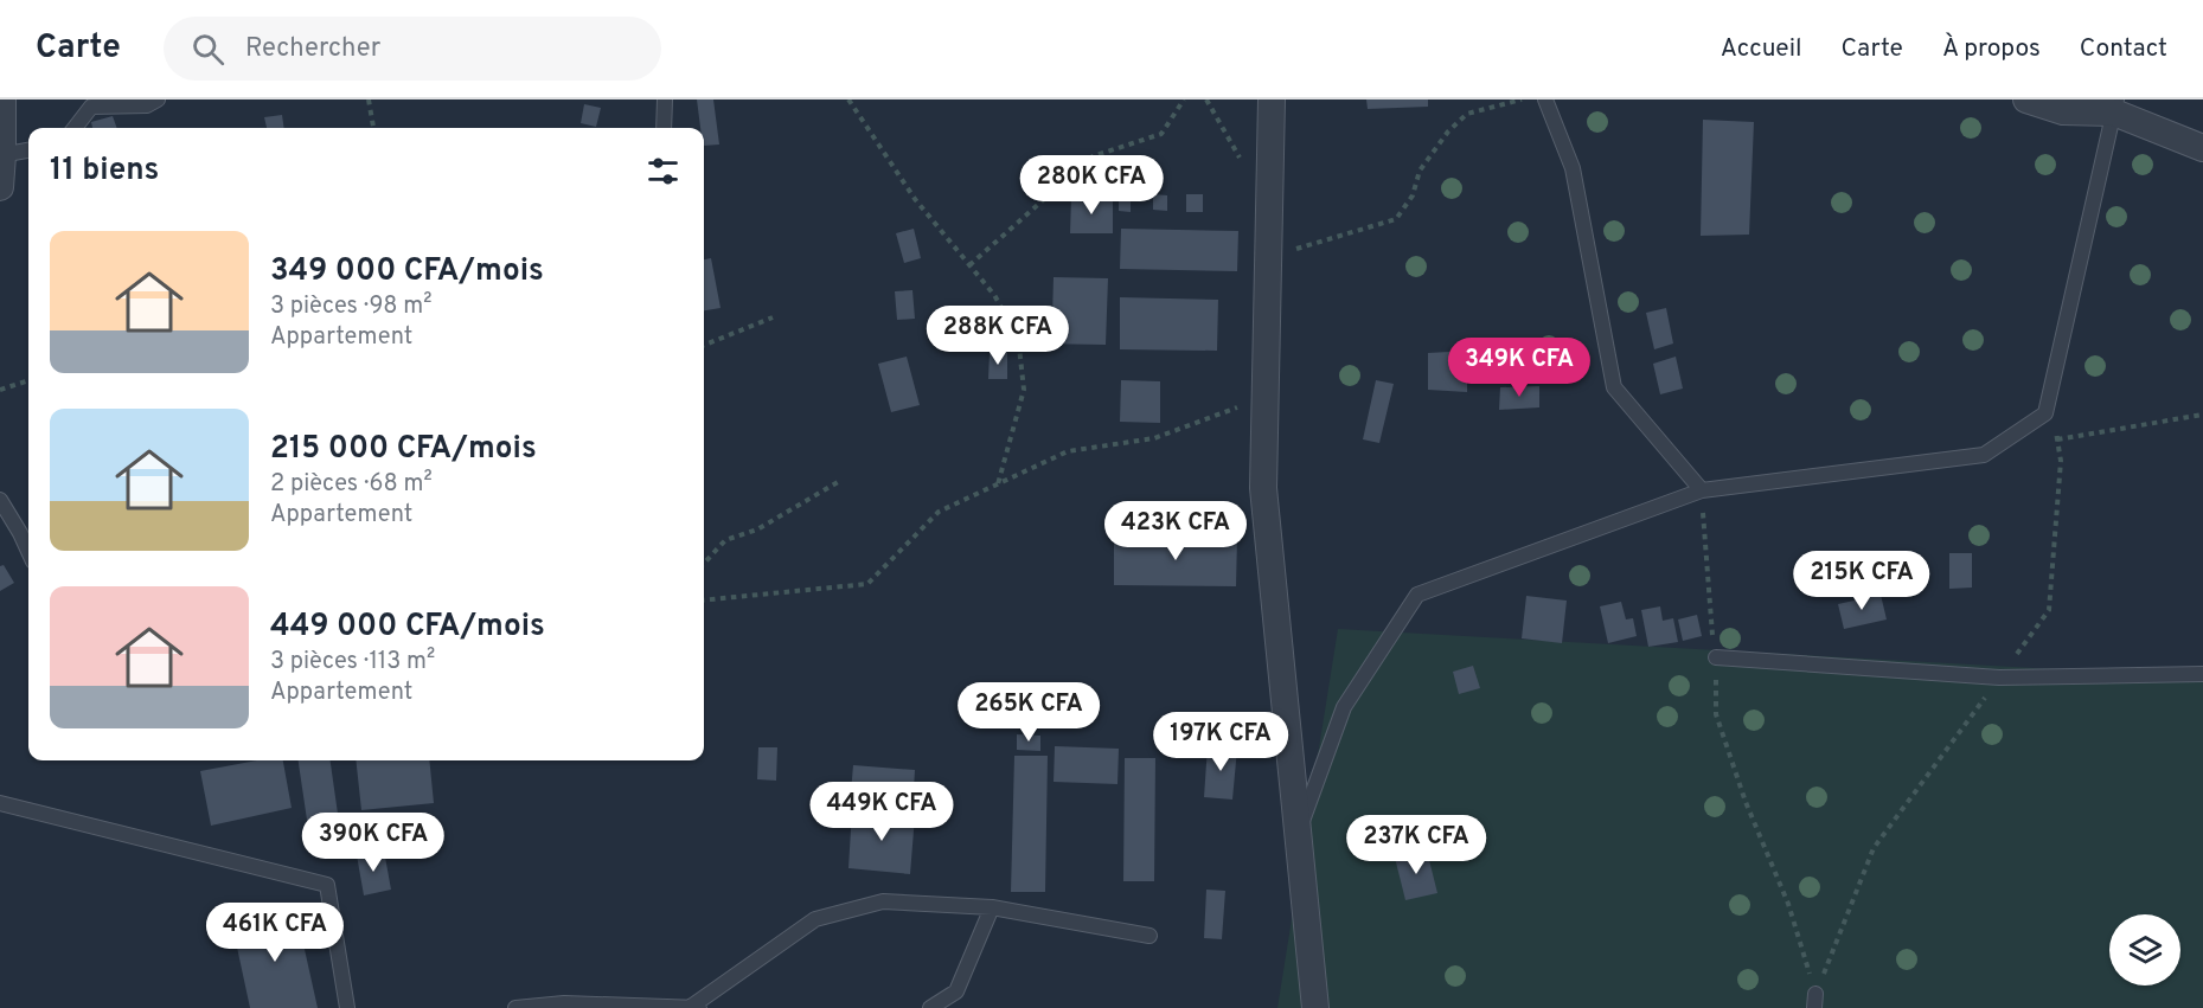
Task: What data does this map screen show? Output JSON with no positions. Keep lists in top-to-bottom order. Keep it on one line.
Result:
{"page":{"header":"Carte","search":"Rechercher","nav":["Accueil","Carte","À propos","Contact"],"heading":"11 biens","price":["280K CFA","288K CFA","349K CFA","423K CFA","215K CFA","265K CFA","197K CFA","449K CFA","390K CFA","237K CFA","461K CFA"],"list":[{"name":"349 000 CFA/mois","note":"3 pièces · 98 m² · Appartement"},{"name":"215 000 CFA/mois","note":"2 pièces · 68 m² · Appartement"},{"name":"449 000 CFA/mois","note":"3 pièces · 113 m² · Appartement"}]}}
